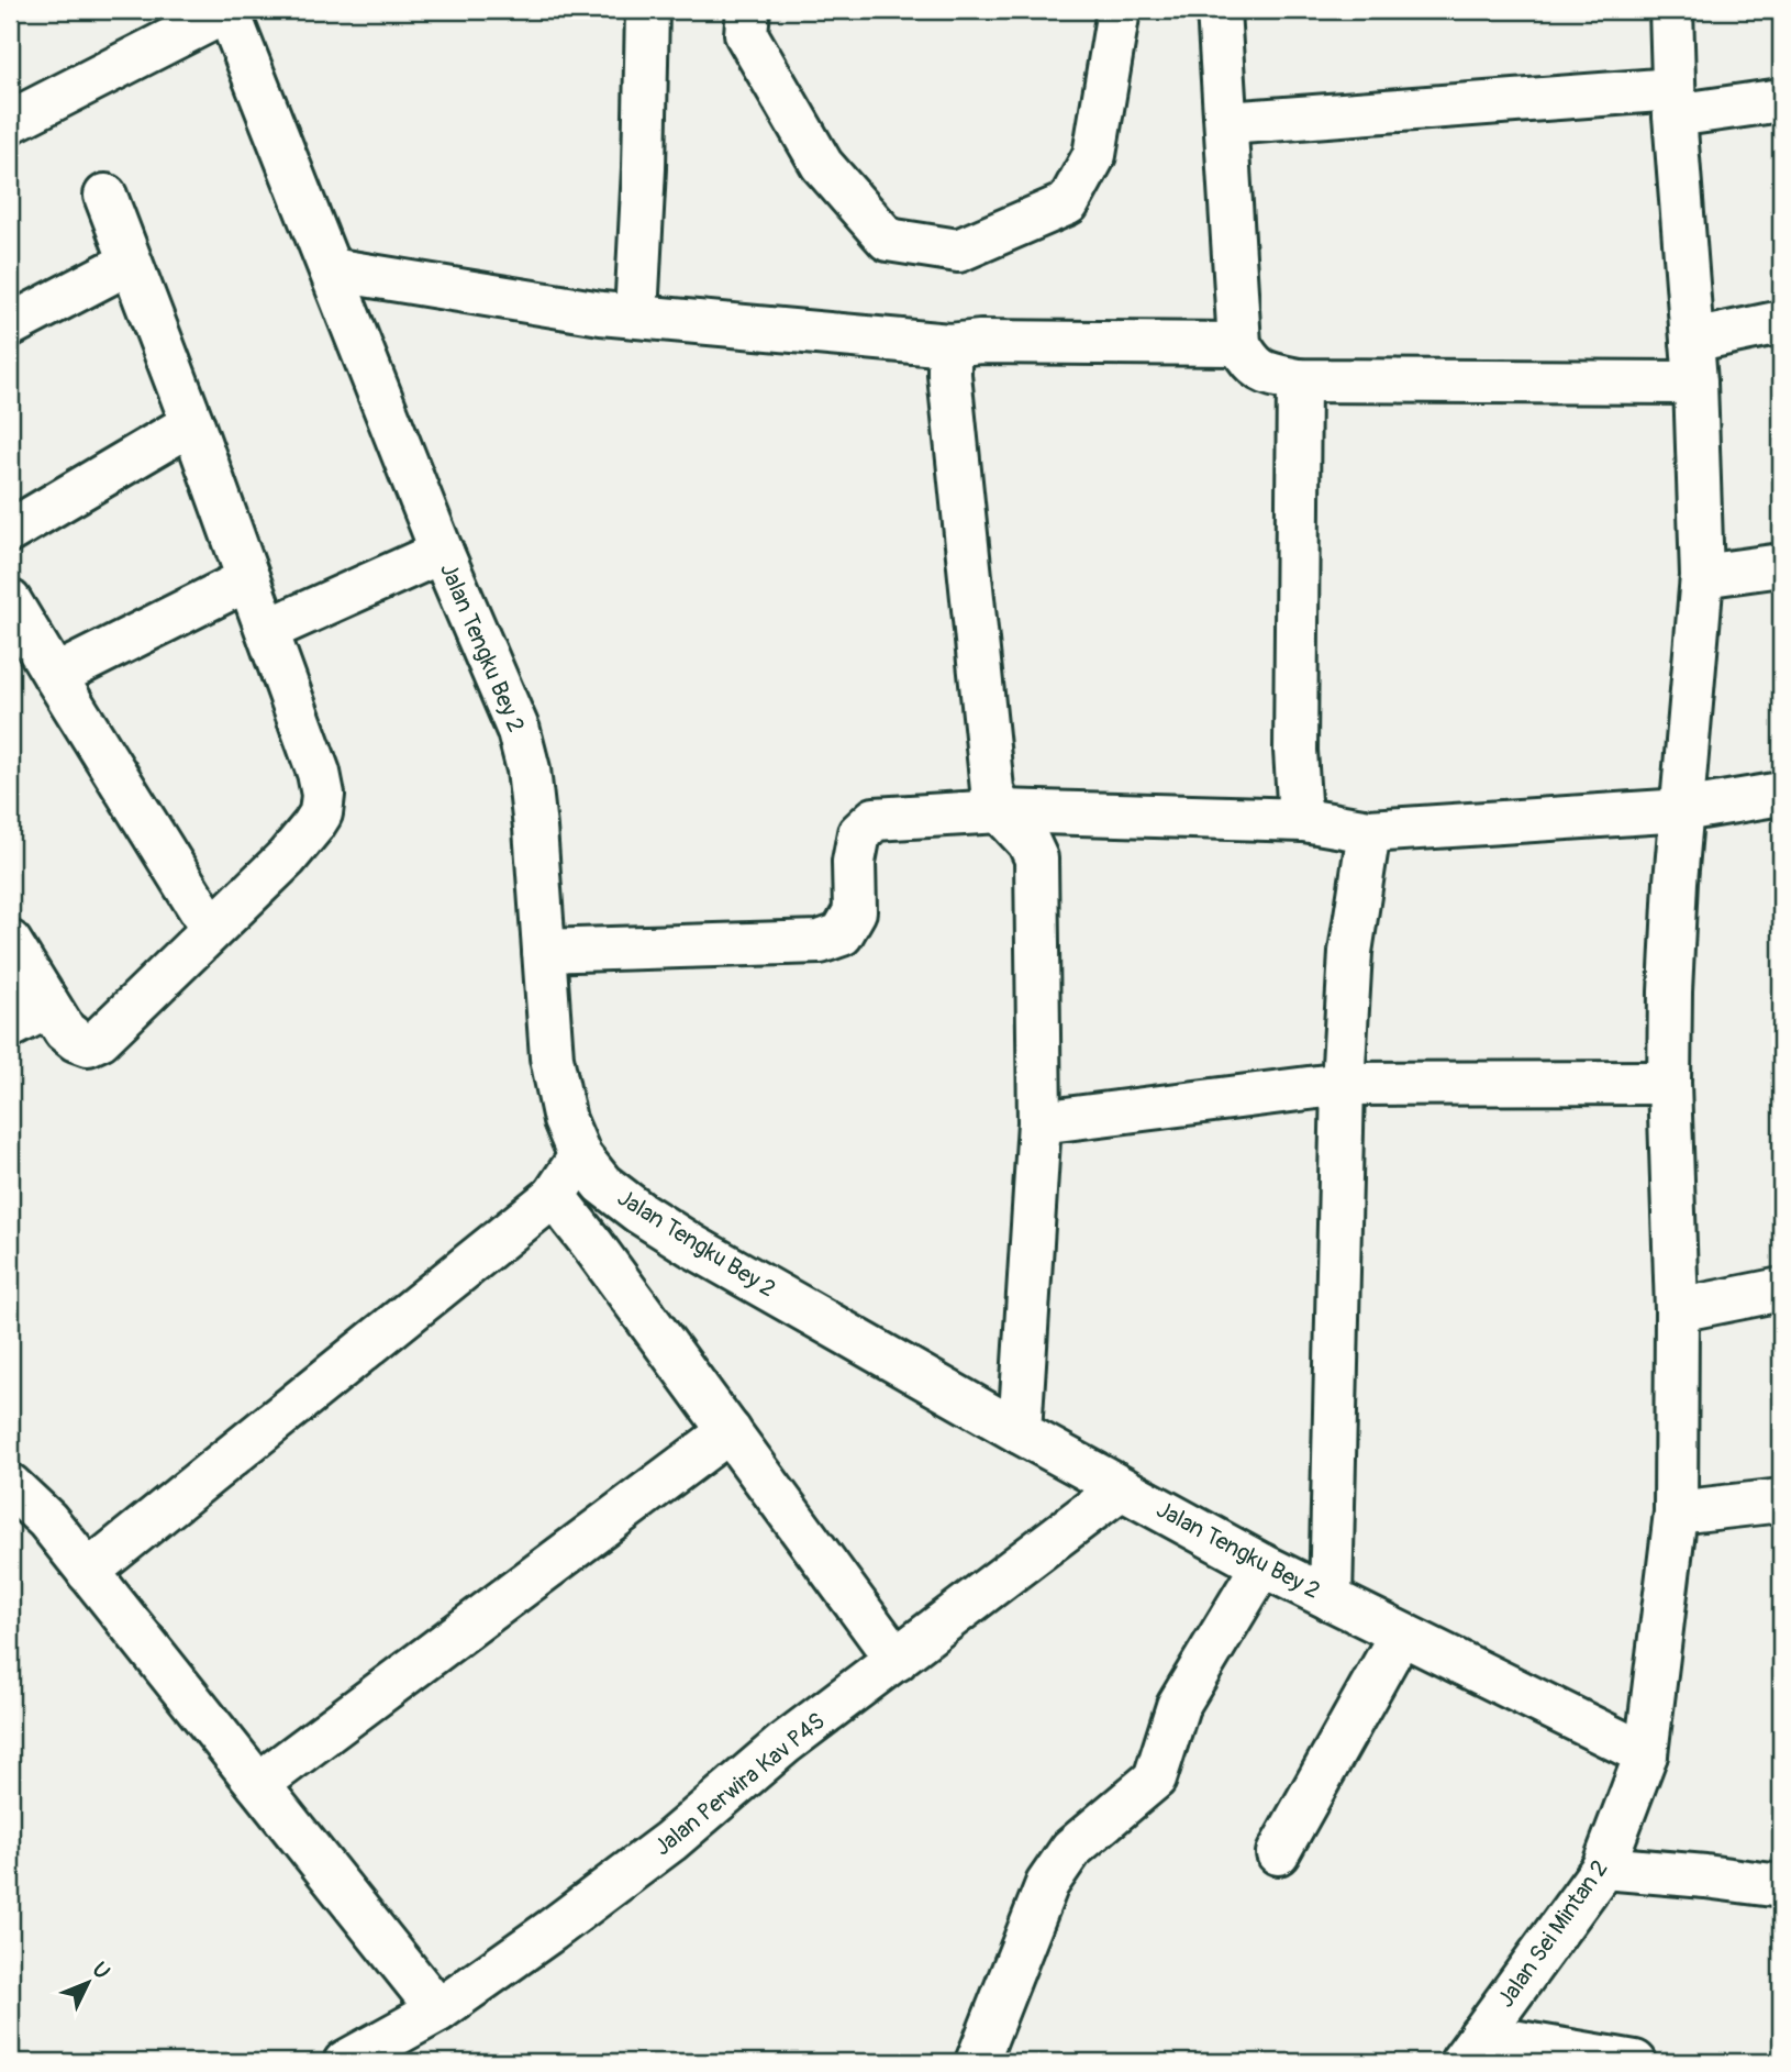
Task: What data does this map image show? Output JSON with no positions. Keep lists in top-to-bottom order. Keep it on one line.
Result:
{"streets":{"street":["Jalan Tengku Bey 2","Jalan Perwira Kav P4S","Jalan Sei Mintan 2"]},"crossings":[["Jalan Tengku Bey 2","Jalan Perwira Kav P4S"],["Jalan Tengku Bey 2","Jalan Sei Mintan 2"]],"north":"top right"}
